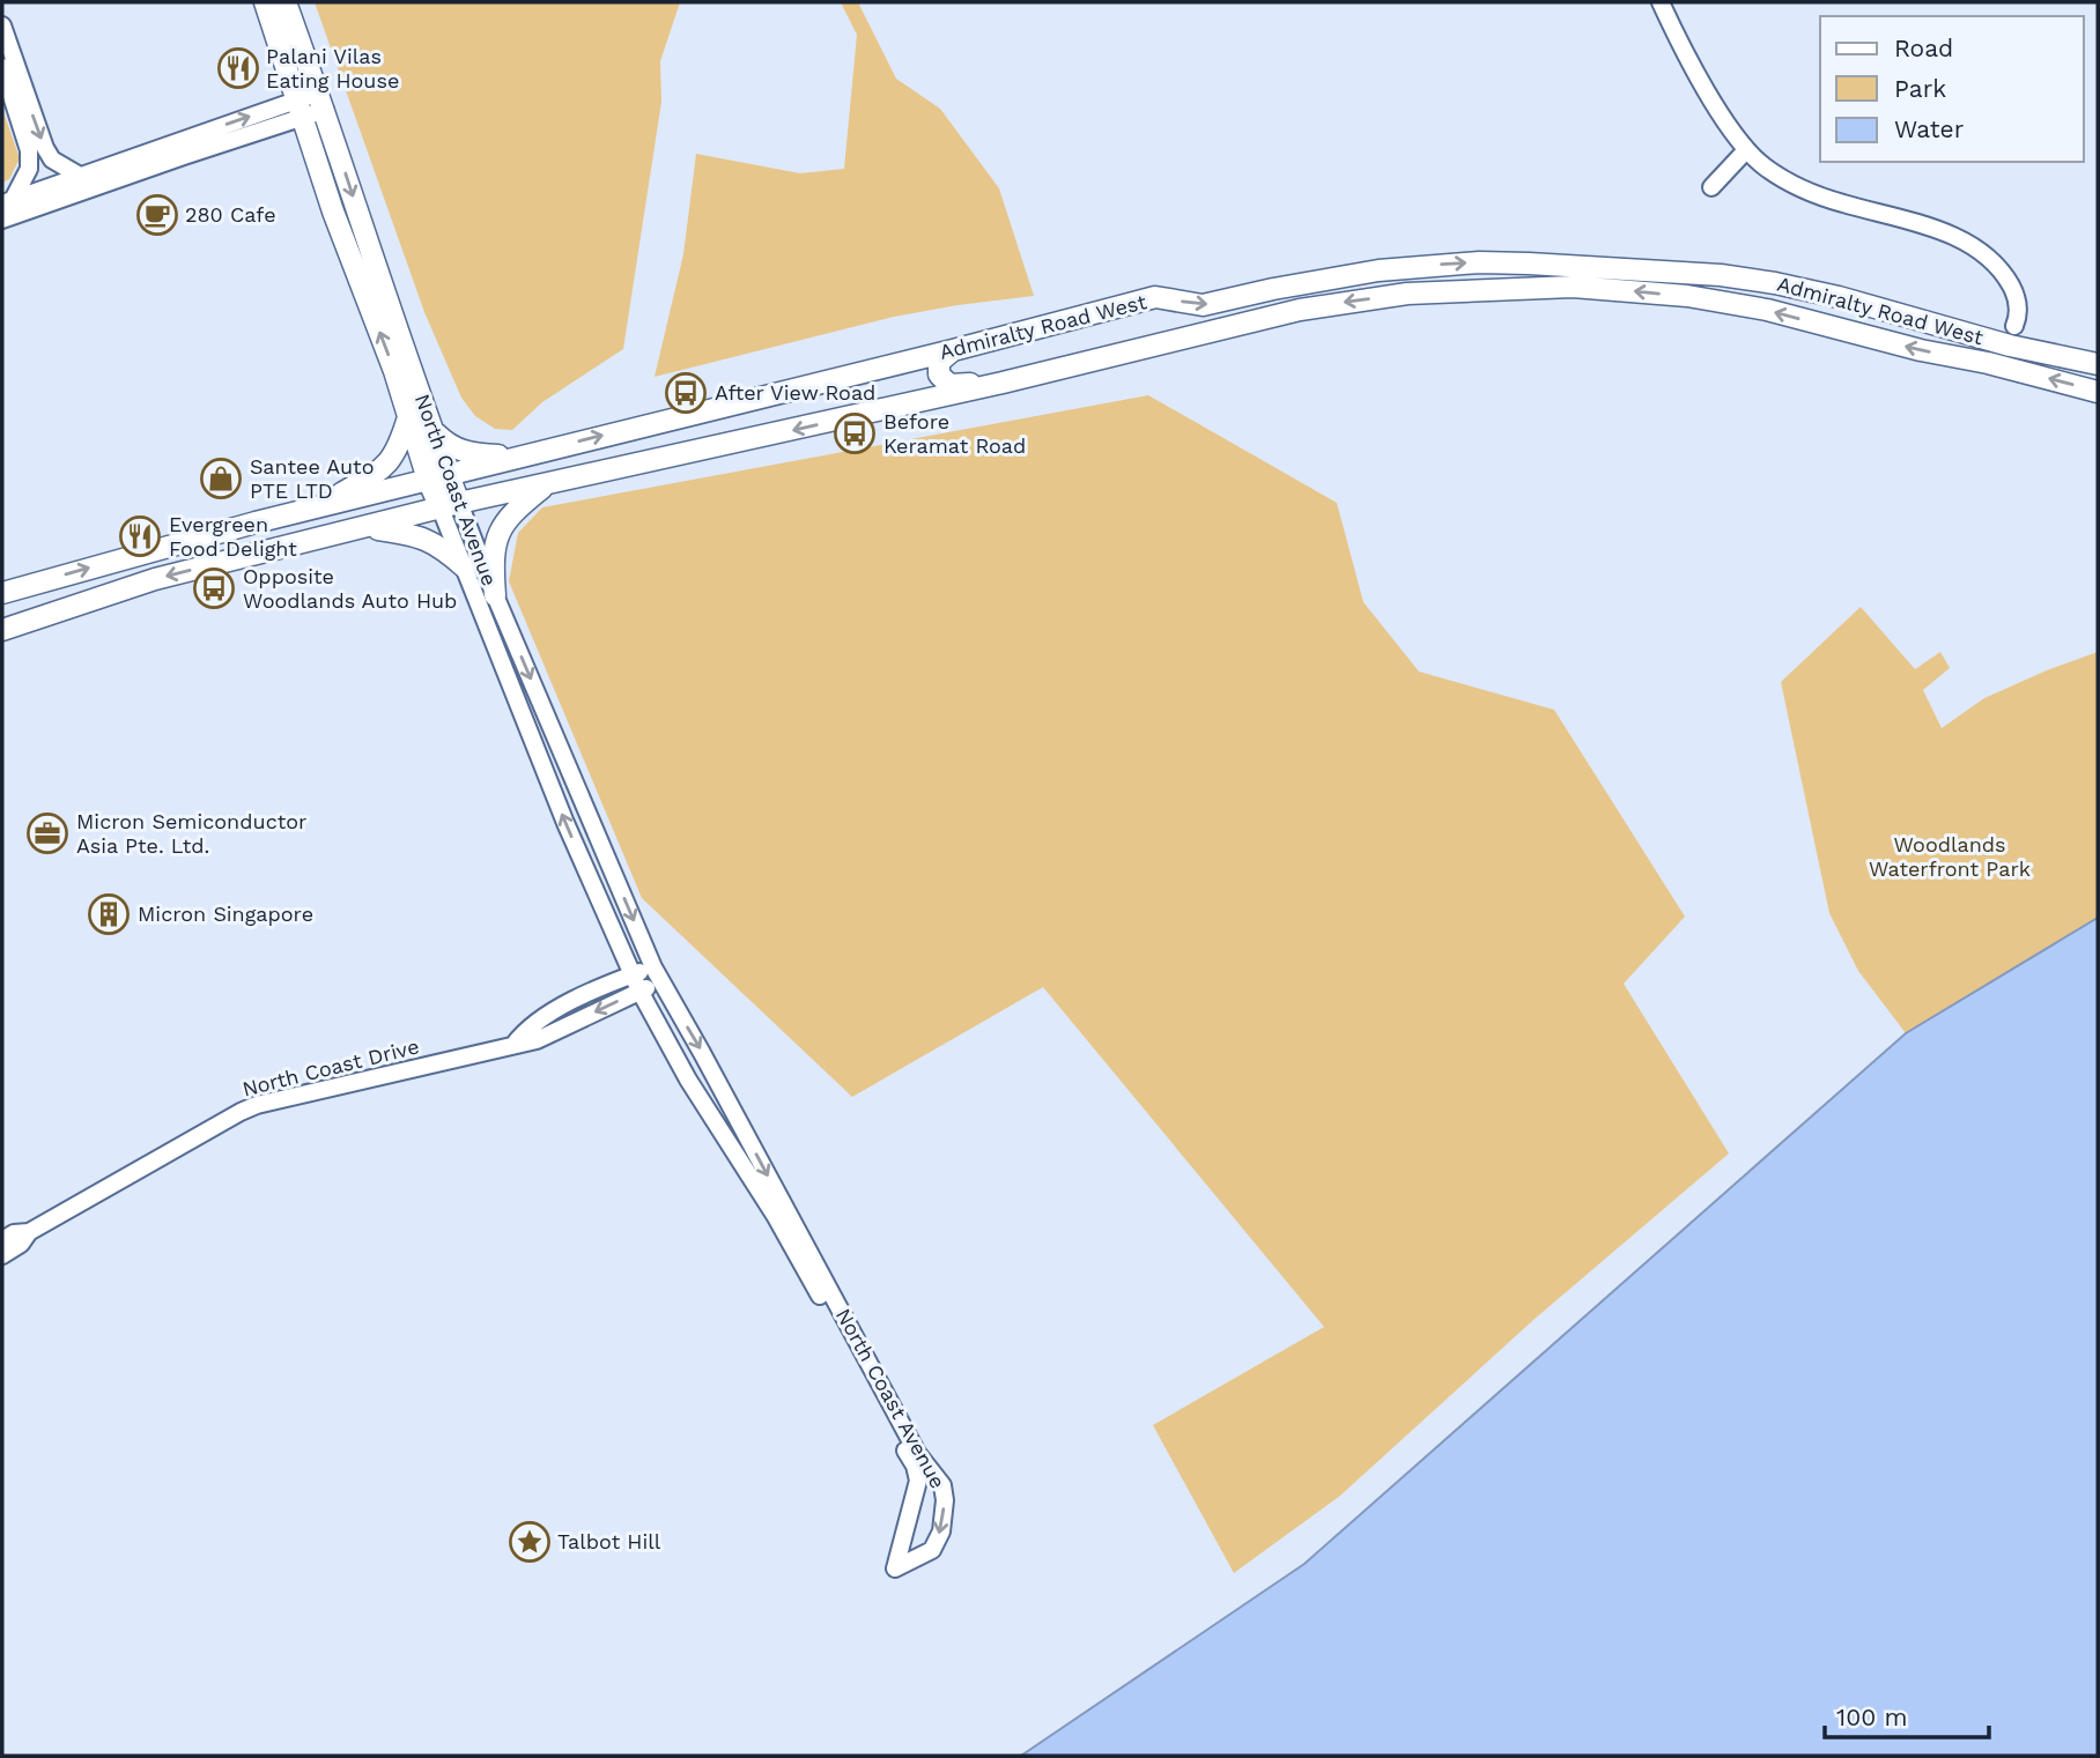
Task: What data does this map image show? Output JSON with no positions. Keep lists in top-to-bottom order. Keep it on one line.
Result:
{"streets":{"main road":["Admiralty Road West","North Coast Avenue"],"street":["North Coast Drive"]},"crossings":[["Admiralty Road West","North Coast Avenue"],["North Coast Avenue","North Coast Drive"]],"parks":["Woodlands Waterfront Park"],"places":{"restaurant":["Palani Vilas Eating House","Evergreen Food Delight"],"cafe":["280 Cafe"],"bus stop":["After View Road","Before Keramat Road","Opposite Woodlands Auto Hub"],"shop":["Santee Auto PTE LTD"],"office":["Micron Semiconductor Asia Pte. Ltd."],"building":["Micron Singapore"],"place":["Talbot Hill"]},"legend":["Road","Park","Water"],"scale_bar":"100 m"}
